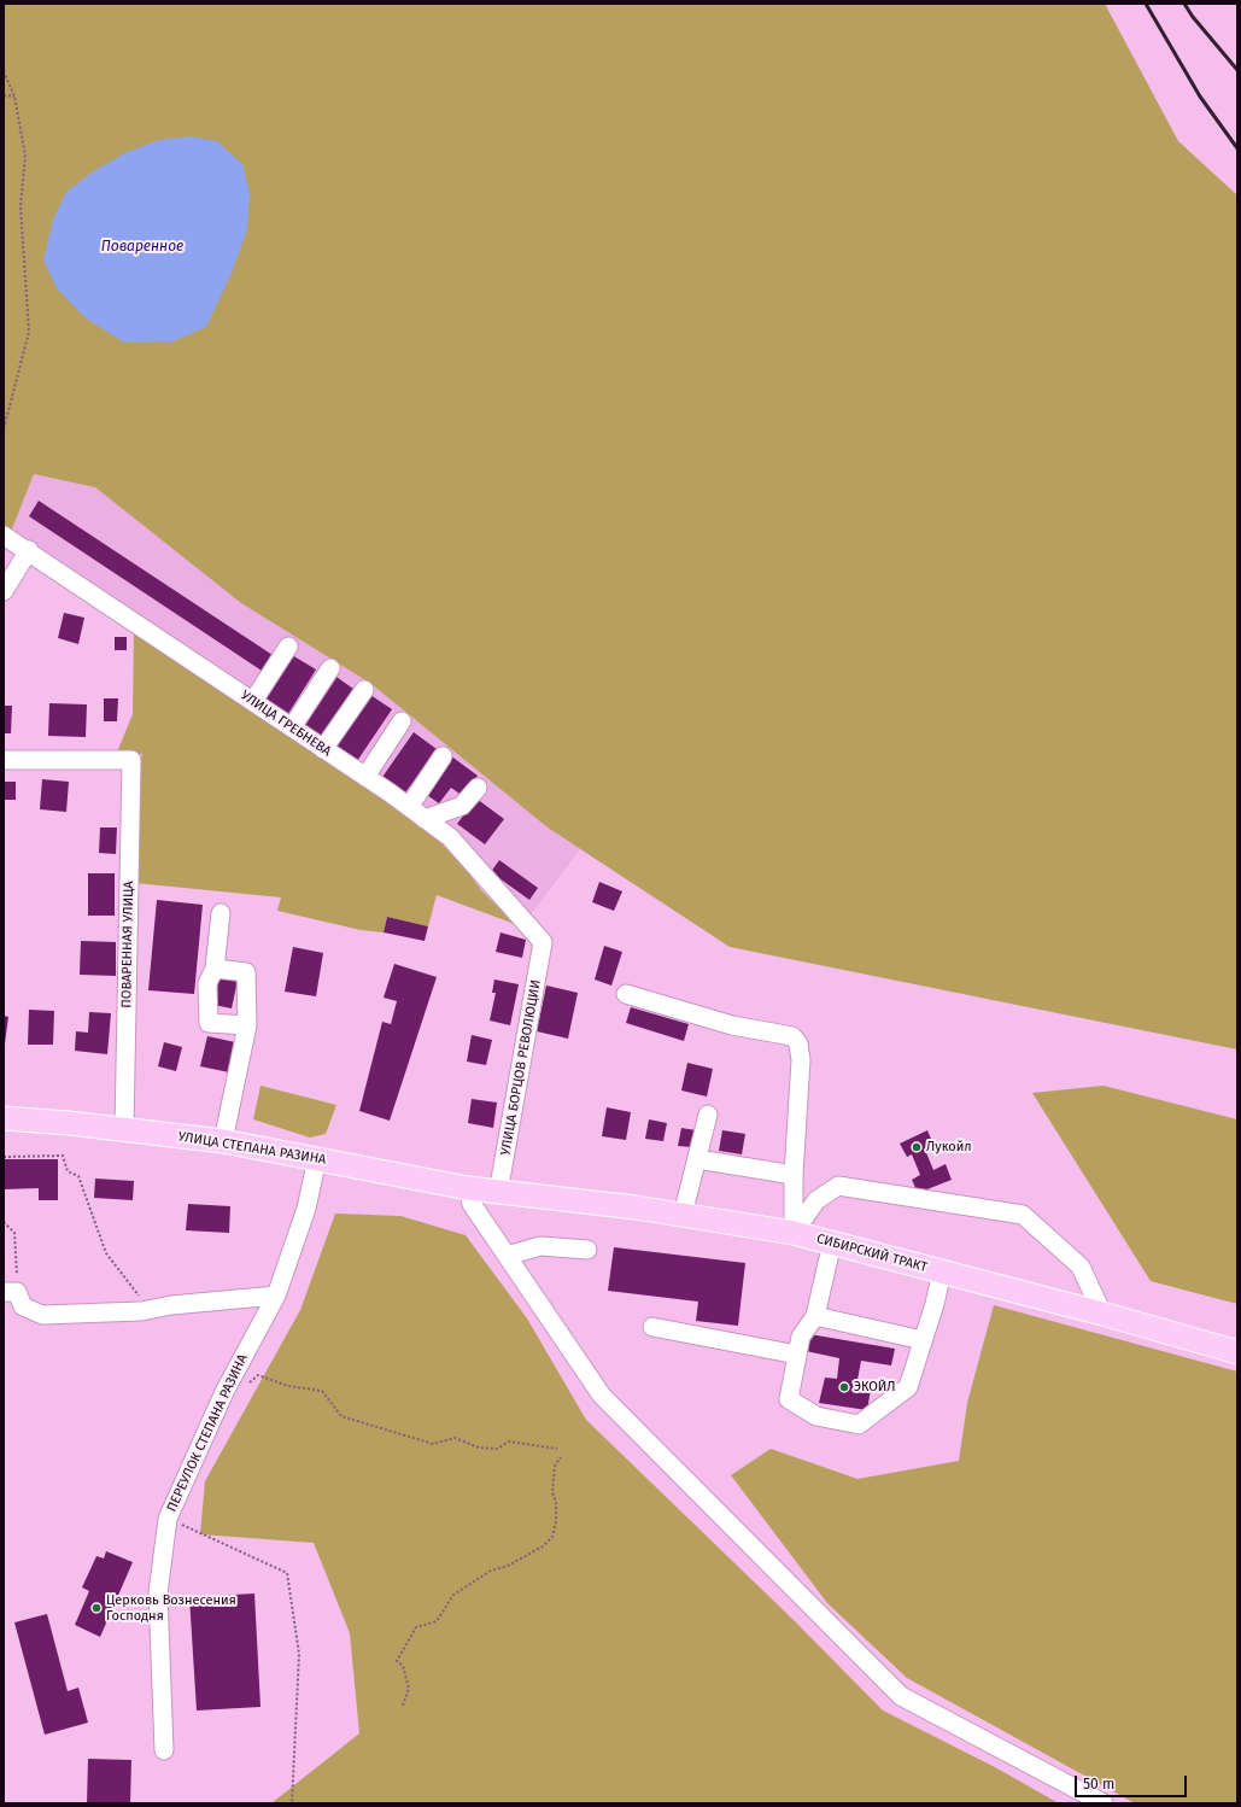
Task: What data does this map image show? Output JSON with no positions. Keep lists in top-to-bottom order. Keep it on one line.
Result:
{"streets":{"main road":["УЛИЦА СТЕПАНА РАЗИНА","СИБИРСКИЙ ТРАКТ"],"street":["УЛИЦА ГРЕБНЕВА","ПОВАРЕННАЯ УЛИЦА","УЛИЦА БОРЦОВ РЕВОЛЮЦИИ","ПЕРЕУЛОК СТЕПАНА РАЗИНА"]},"crossings":[["УЛИЦА ГРЕБНЕВА","УЛИЦА БОРЦОВ РЕВОЛЮЦИИ"],["ПОВАРЕННАЯ УЛИЦА","УЛИЦА СТЕПАНА РАЗИНА"],["УЛИЦА БОРЦОВ РЕВОЛЮЦИИ","УЛИЦА СТЕПАНА РАЗИНА"],["УЛИЦА БОРЦОВ РЕВОЛЮЦИИ","СИБИРСКИЙ ТРАКТ"],["УЛИЦА СТЕПАНА РАЗИНА","СИБИРСКИЙ ТРАКТ"],["УЛИЦА СТЕПАНА РАЗИНА","ПЕРЕУЛОК СТЕПАНА РАЗИНА"]],"water":["Поваренное"],"places":["Лукойл","ЭКОЙЛ","Церковь Вознесения Господня"],"scale_bar":"50 m"}
